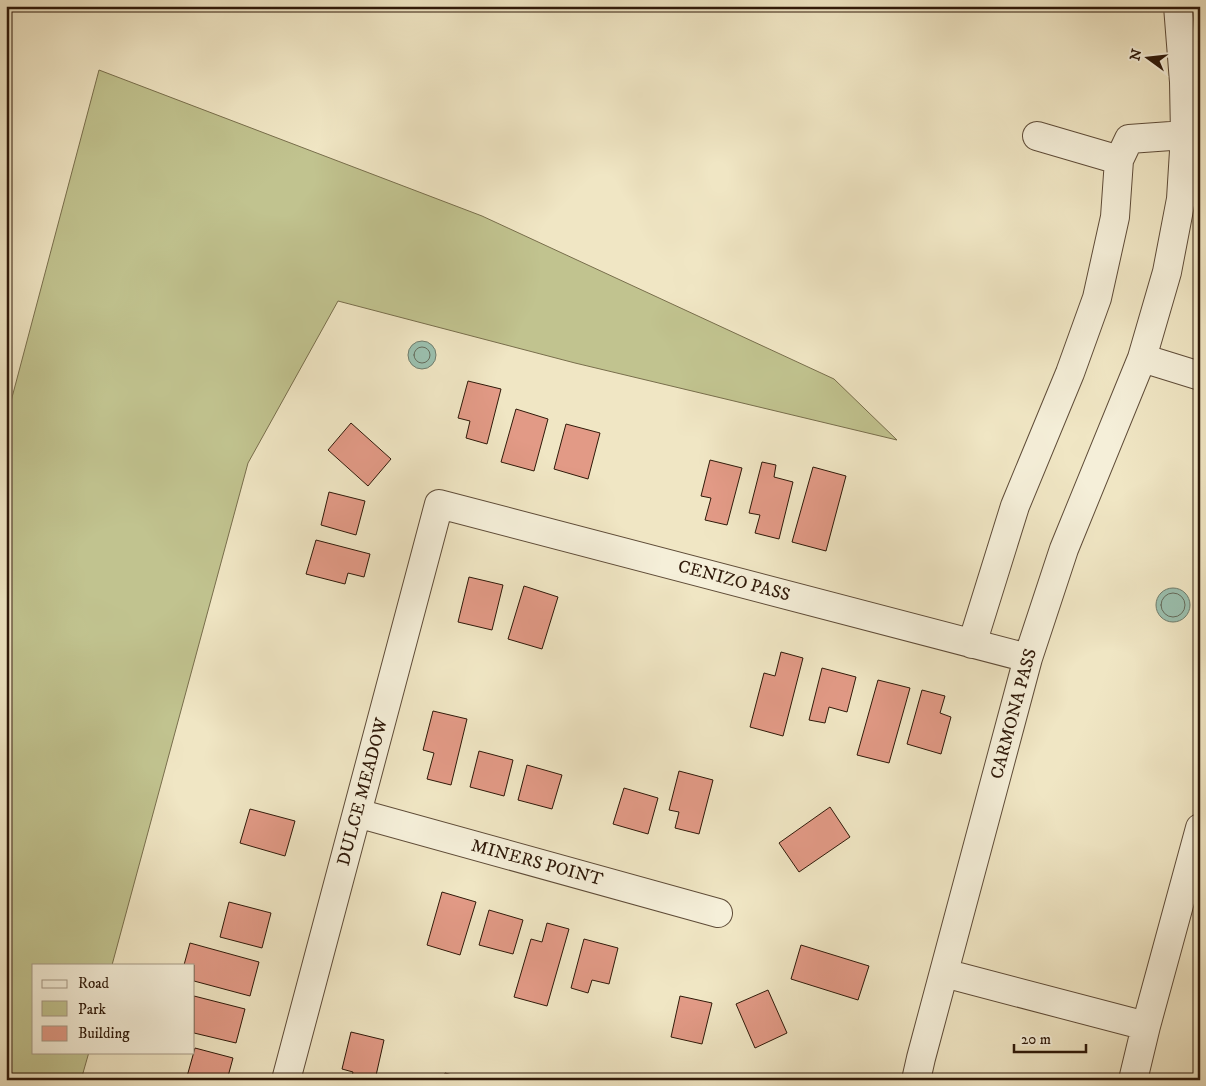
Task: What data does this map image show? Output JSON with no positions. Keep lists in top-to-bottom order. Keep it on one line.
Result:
{"streets":{"street":["CENIZO PASS","CARMONA PASS","DULCE MEADOW","MINERS POINT"]},"crossings":[["CENIZO PASS","CARMONA PASS"],["CENIZO PASS","DULCE MEADOW"],["DULCE MEADOW","MINERS POINT"]],"legend":["Road","Park","Building"],"scale_bar":"20 m","north":"left"}
